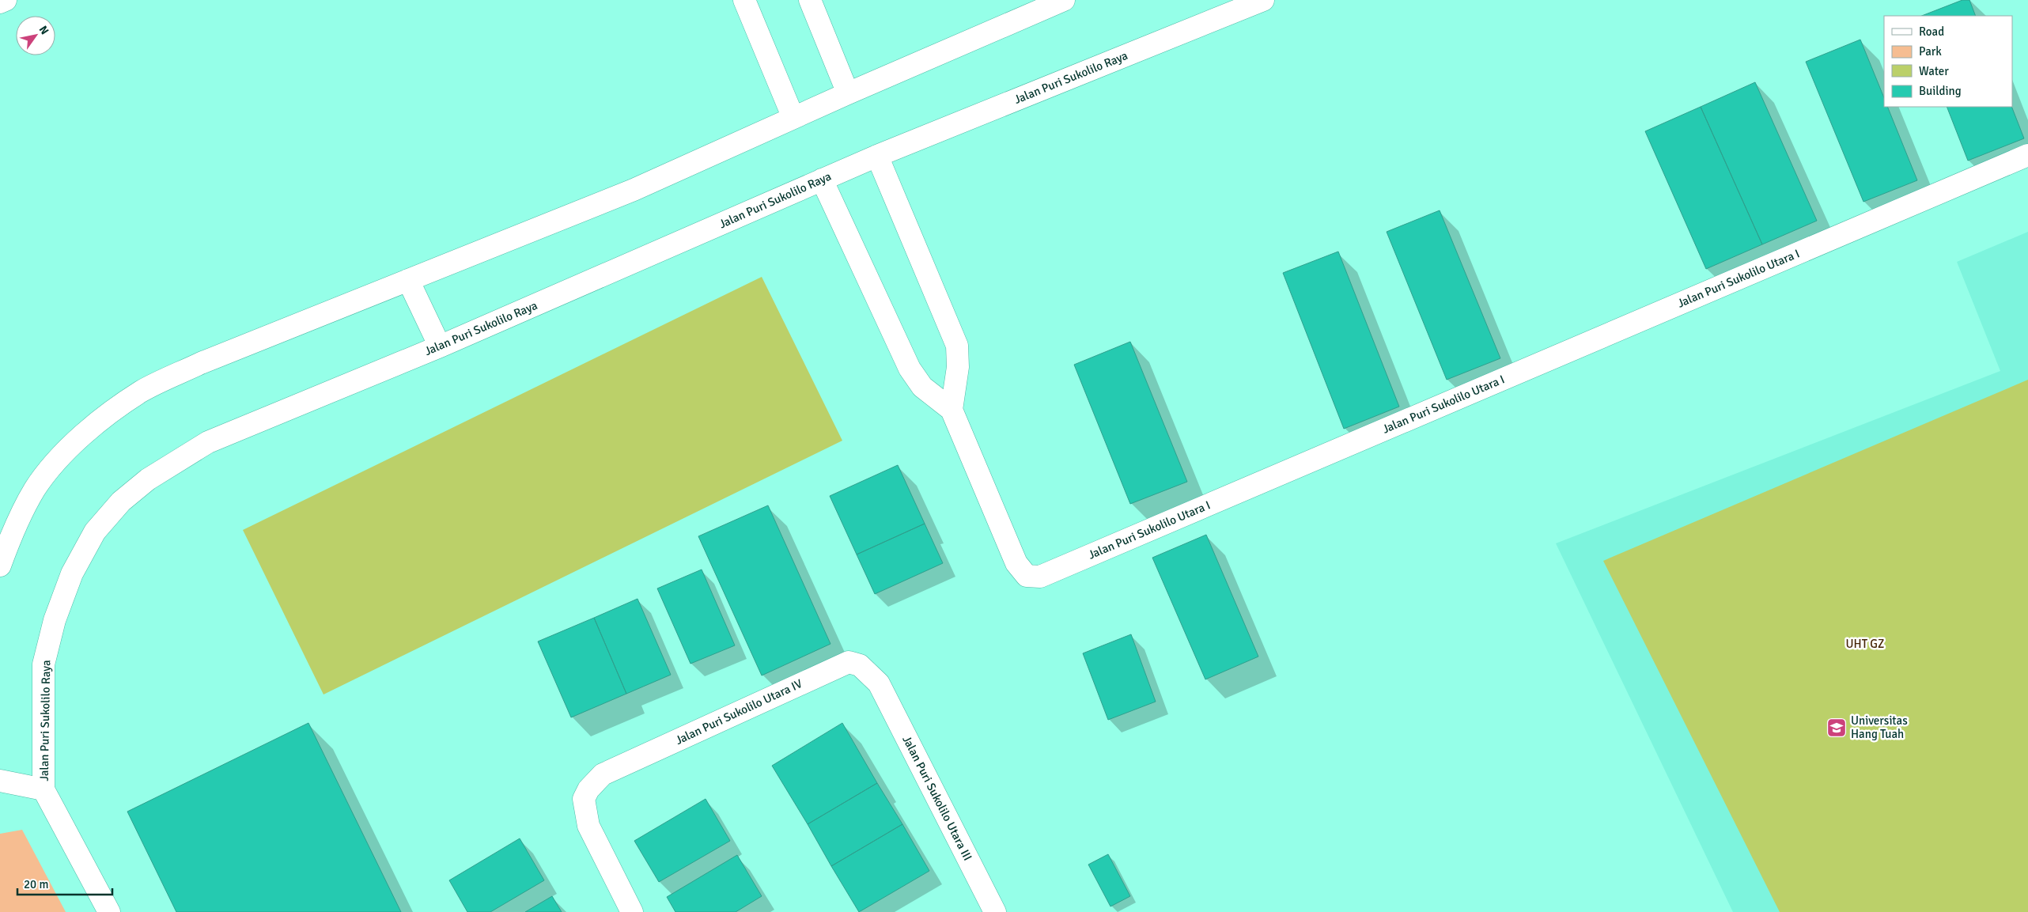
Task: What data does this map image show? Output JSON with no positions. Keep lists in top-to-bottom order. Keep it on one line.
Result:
{"streets":{"street":["Jalan Puri Sukolilo Raya","Jalan Puri Sukolilo Utara I","Jalan Puri Sukolilo Utara IV","Jalan Puri Sukolilo Utara III"]},"crossings":[["Jalan Puri Sukolilo Utara IV","Jalan Puri Sukolilo Utara III"]],"parks":["UHT GZ"],"places":{"school or university":["Universitas Hang Tuah"]},"legend":["Road","Park","Water","Building"],"scale_bar":"20 m","north":"top right"}
